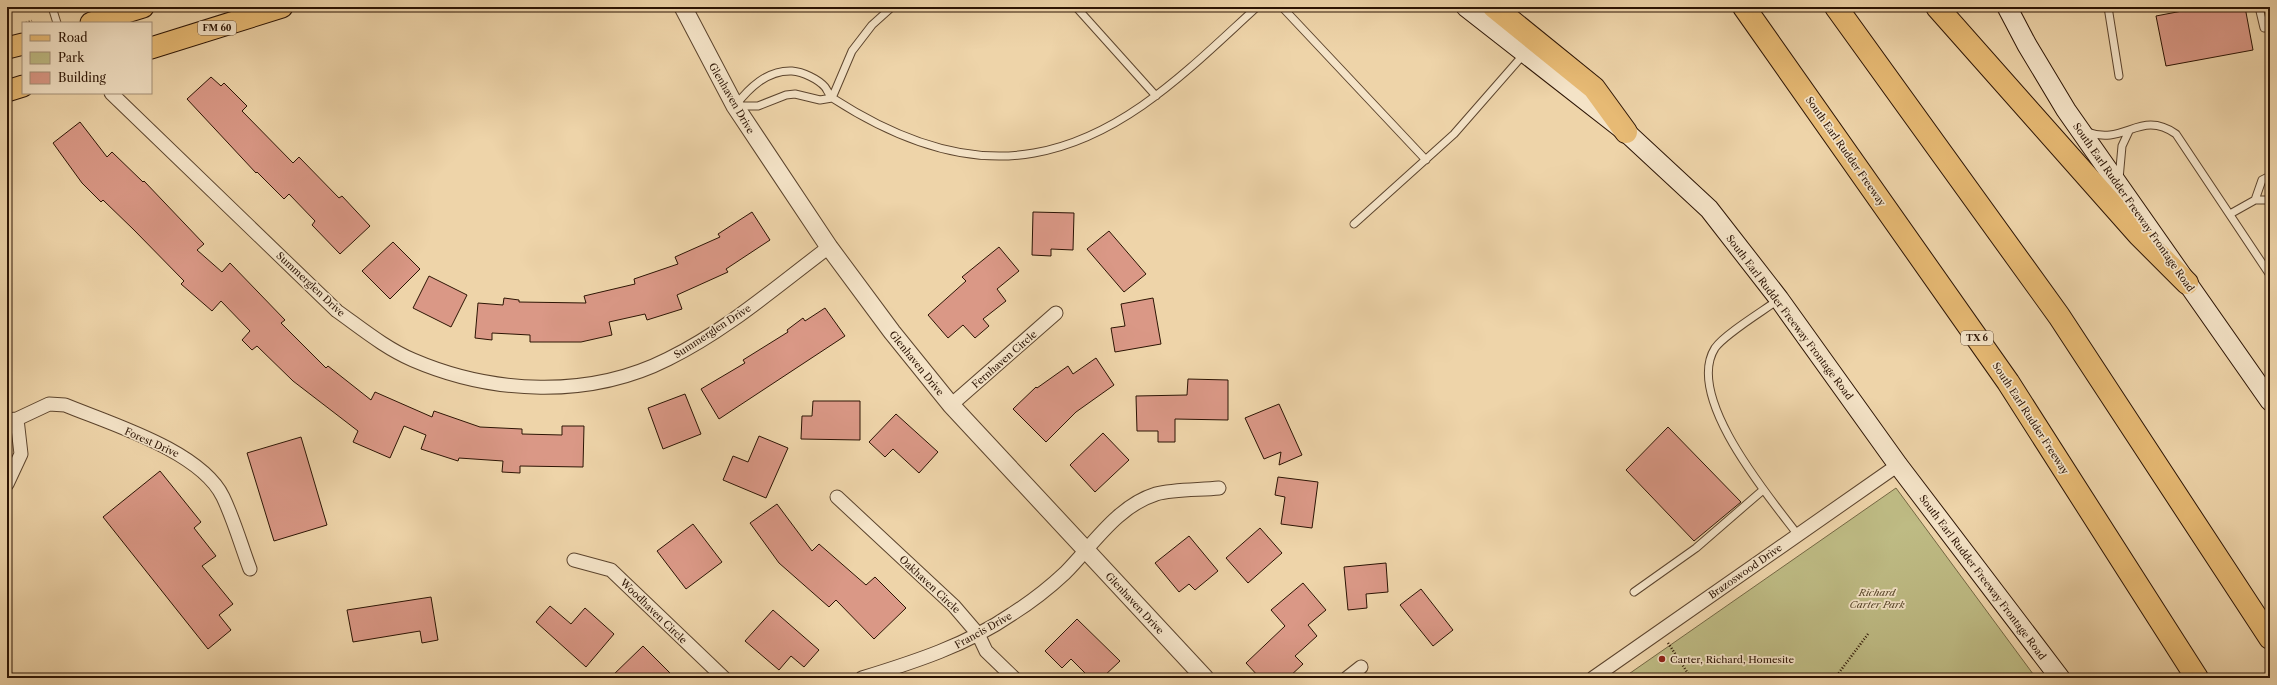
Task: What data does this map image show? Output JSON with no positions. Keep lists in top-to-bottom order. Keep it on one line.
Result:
{"streets":{"highway":["South Earl Rudder Freeway","TX 6"],"main road":["FM 60","South Earl Rudder Freeway Frontage Road"],"street":["Glenhaven Drive","Summerglen Drive","Fernhaven Circle","Forest Drive","Brazoswood Drive","Oakhaven Circle","Woodhaven Circle","Francis Drive"]},"crossings":[["Glenhaven Drive","Summerglen Drive"],["Glenhaven Drive","Fernhaven Circle"],["Glenhaven Drive","Francis Drive"],["South Earl Rudder Freeway Frontage Road","Brazoswood Drive"],["Oakhaven Circle","Francis Drive"]],"parks":["Richard Carter Park"],"places":["Carter, Richard, Homesite"],"legend":["Road","Park","Building"]}
